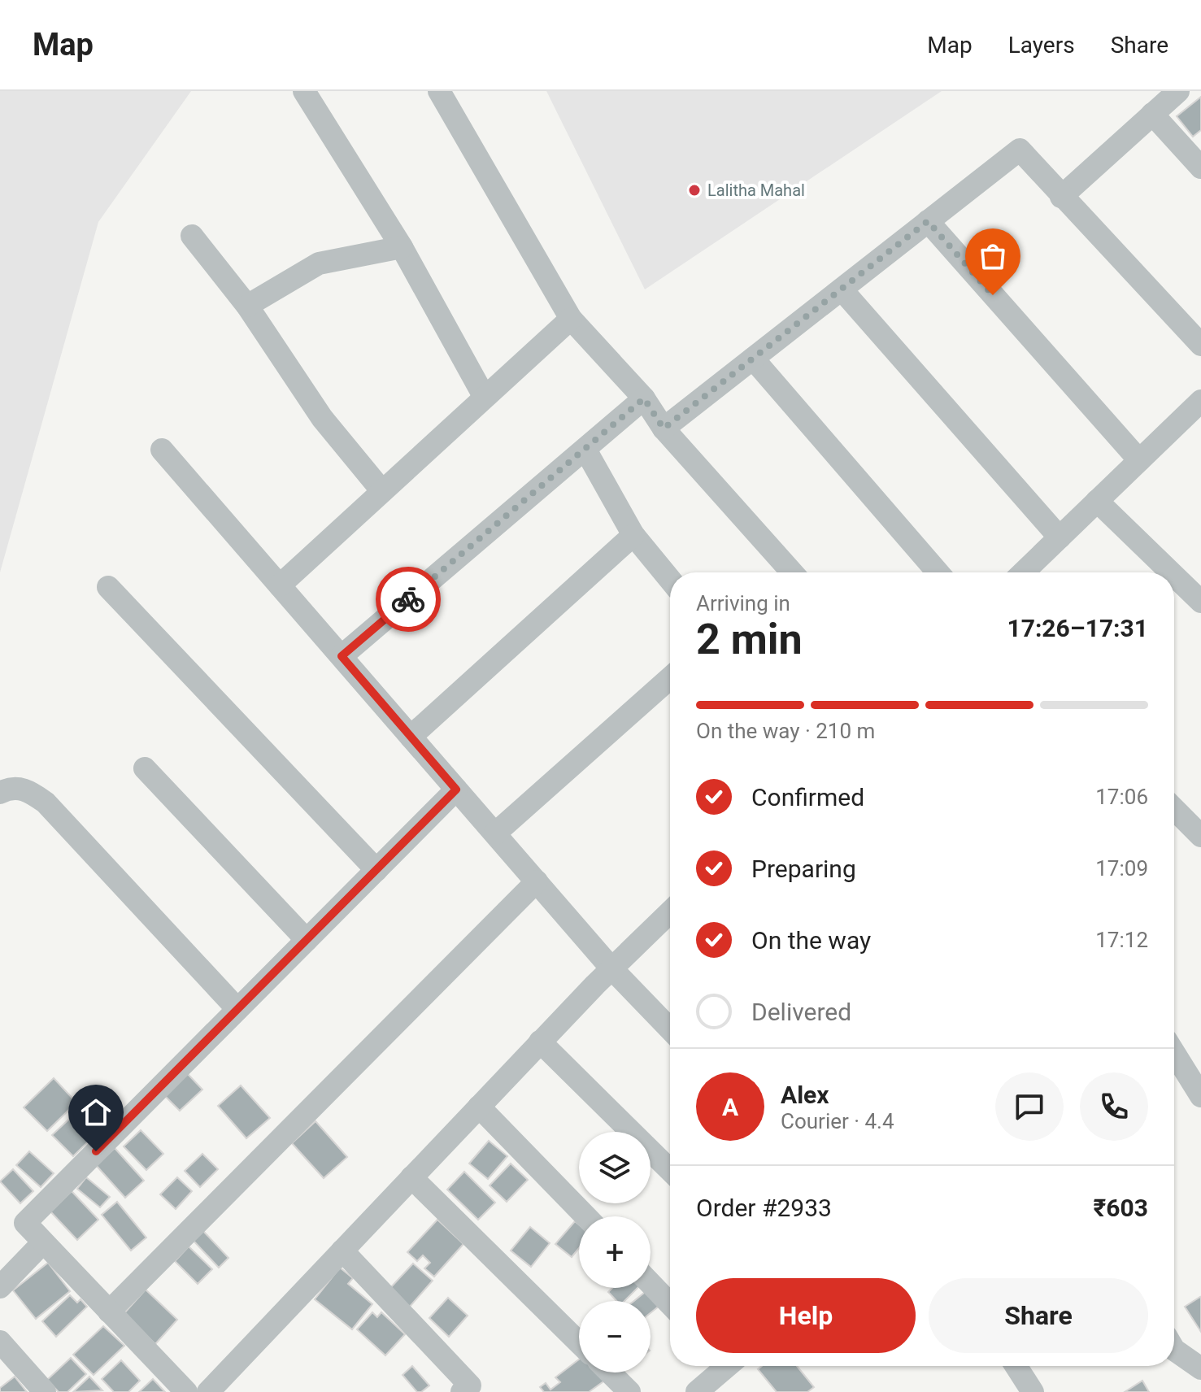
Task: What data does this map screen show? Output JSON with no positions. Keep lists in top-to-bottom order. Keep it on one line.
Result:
{"places":["Lalitha Mahal"],"page":{"header":"Map","nav":["Map","Layers","Share"],"heading":["2 min","Arriving in","17:26–17:31"],"panel":["Alex","Courier · 4.4","Order #2933","₹603"],"bar":"On the way · 210 m","list":[["Confirmed","17:06"],["Preparing","17:09"],["On the way","17:12"],"Delivered"],"round":"A","map_buttons":["+","−"],"buttons":["Help","Share"]}}
